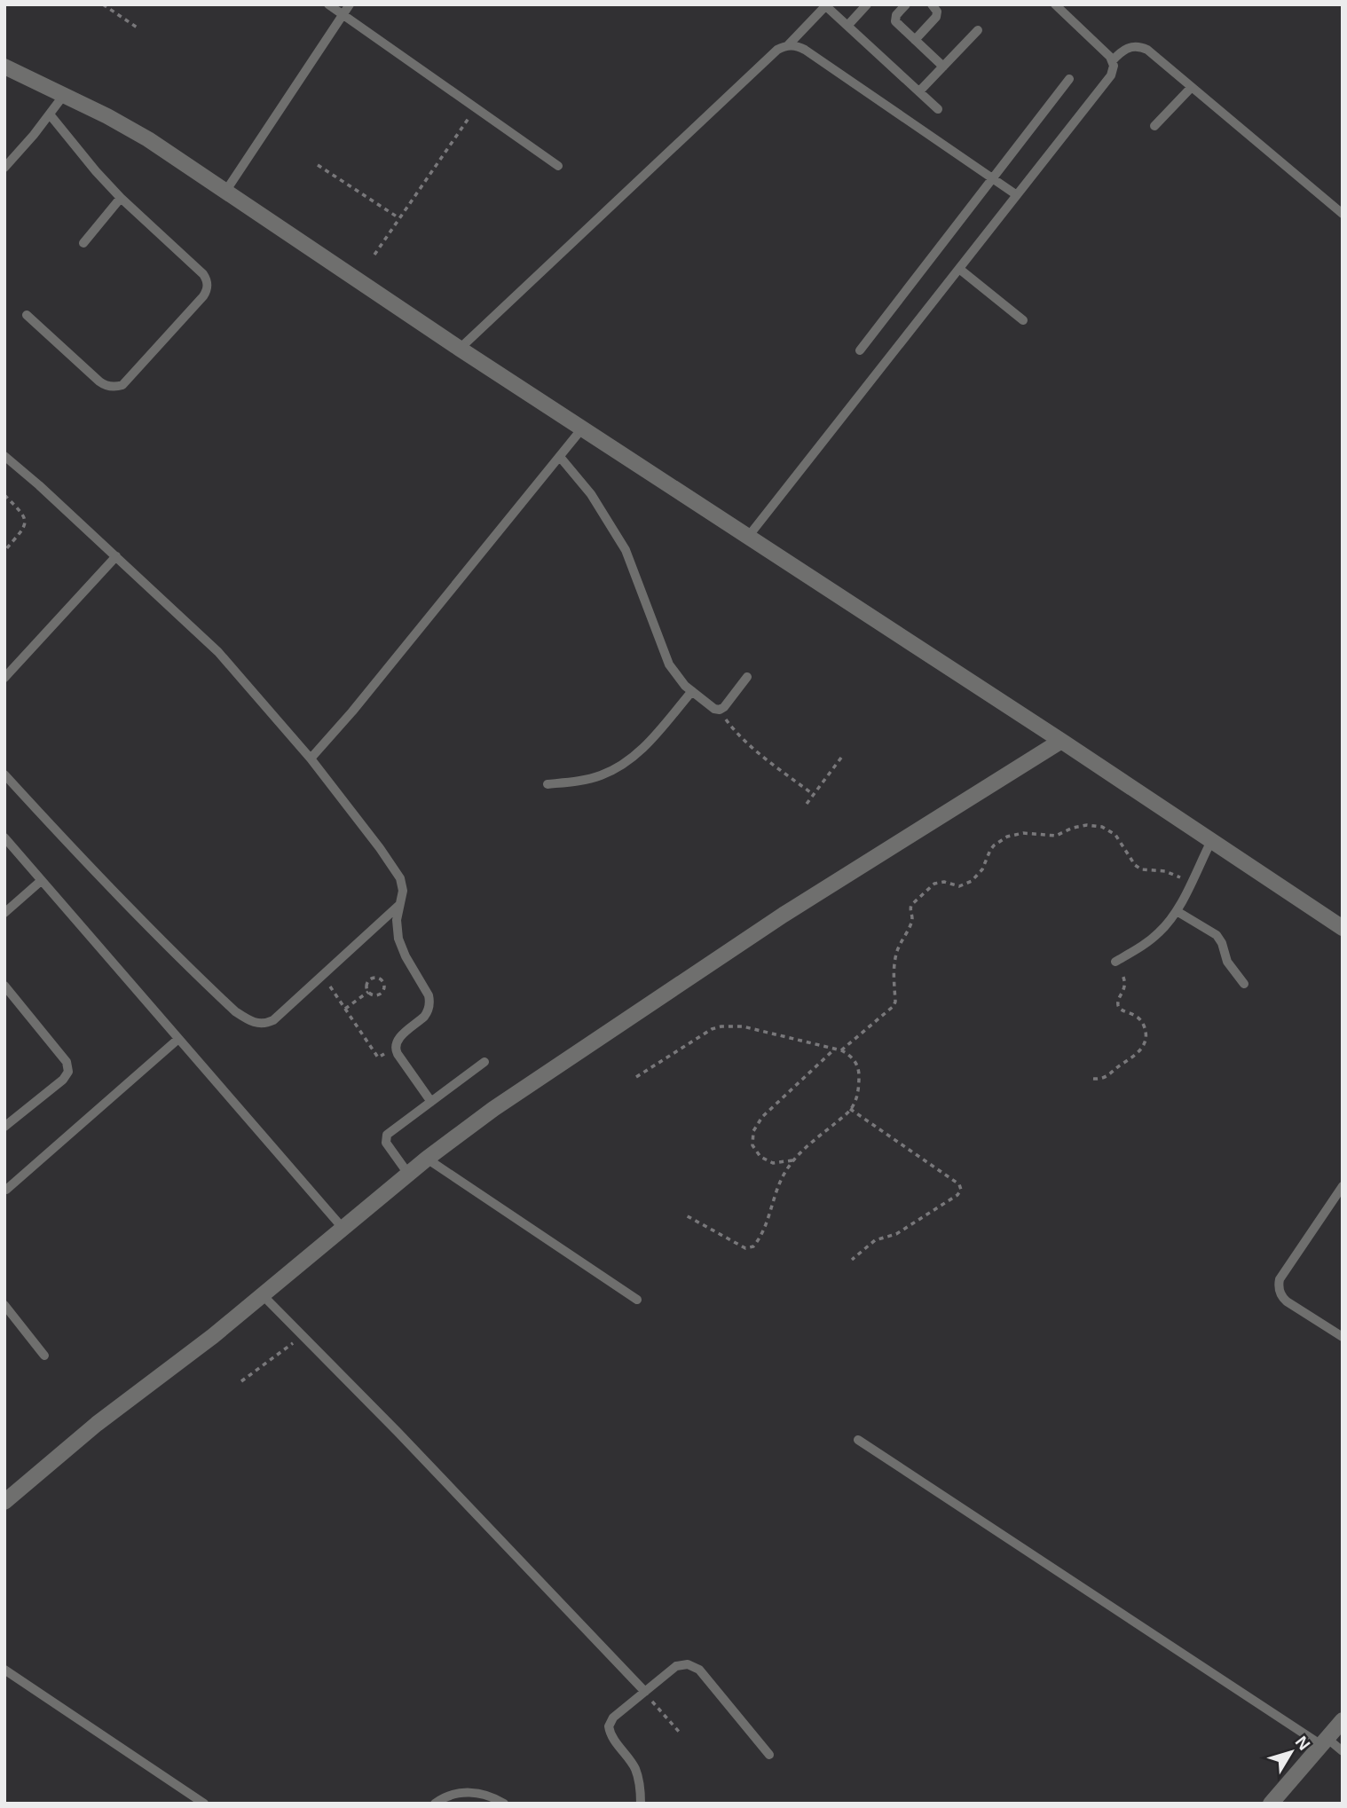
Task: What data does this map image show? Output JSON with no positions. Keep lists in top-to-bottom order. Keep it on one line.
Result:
{"north":"top right"}
